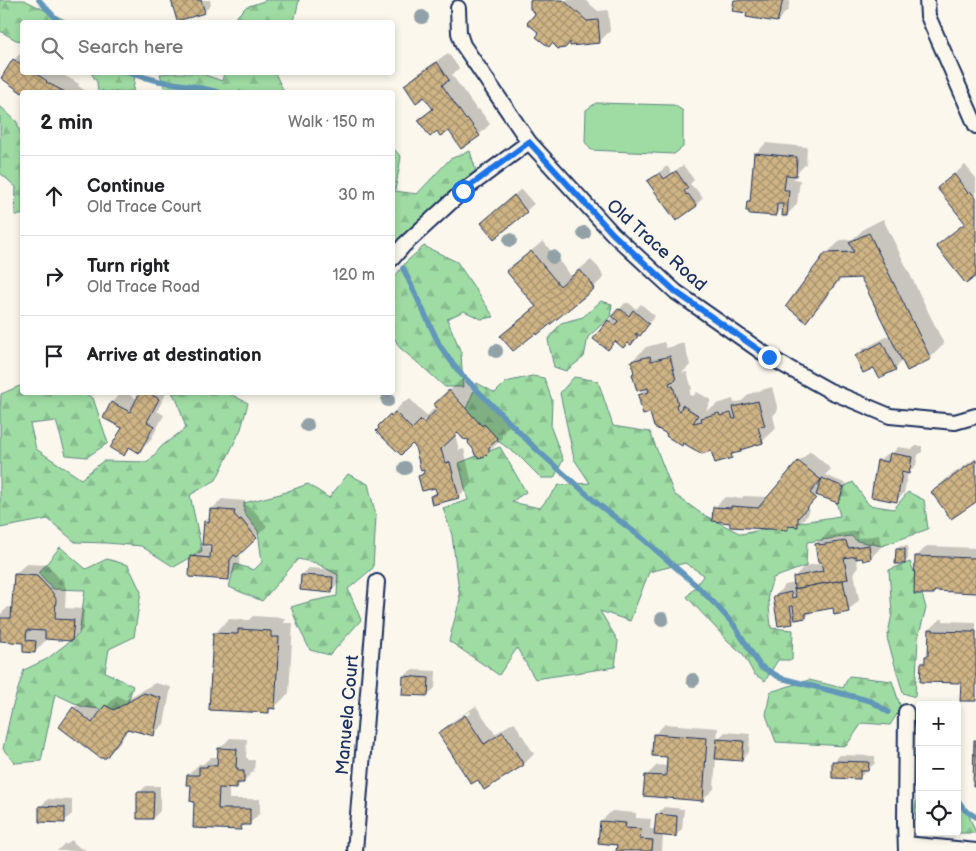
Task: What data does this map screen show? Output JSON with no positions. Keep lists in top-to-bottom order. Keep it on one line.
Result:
{"streets":{"street":["Old Trace Road","Manuela Court"]},"page":{"search":"Search here","heading":["2 min","Walk · 150 m"],"list":[["Continue","Old Trace Court","30 m"],["Turn right","Old Trace Road","120 m"],"Arrive at destination"],"map_buttons":["+","−"]}}
